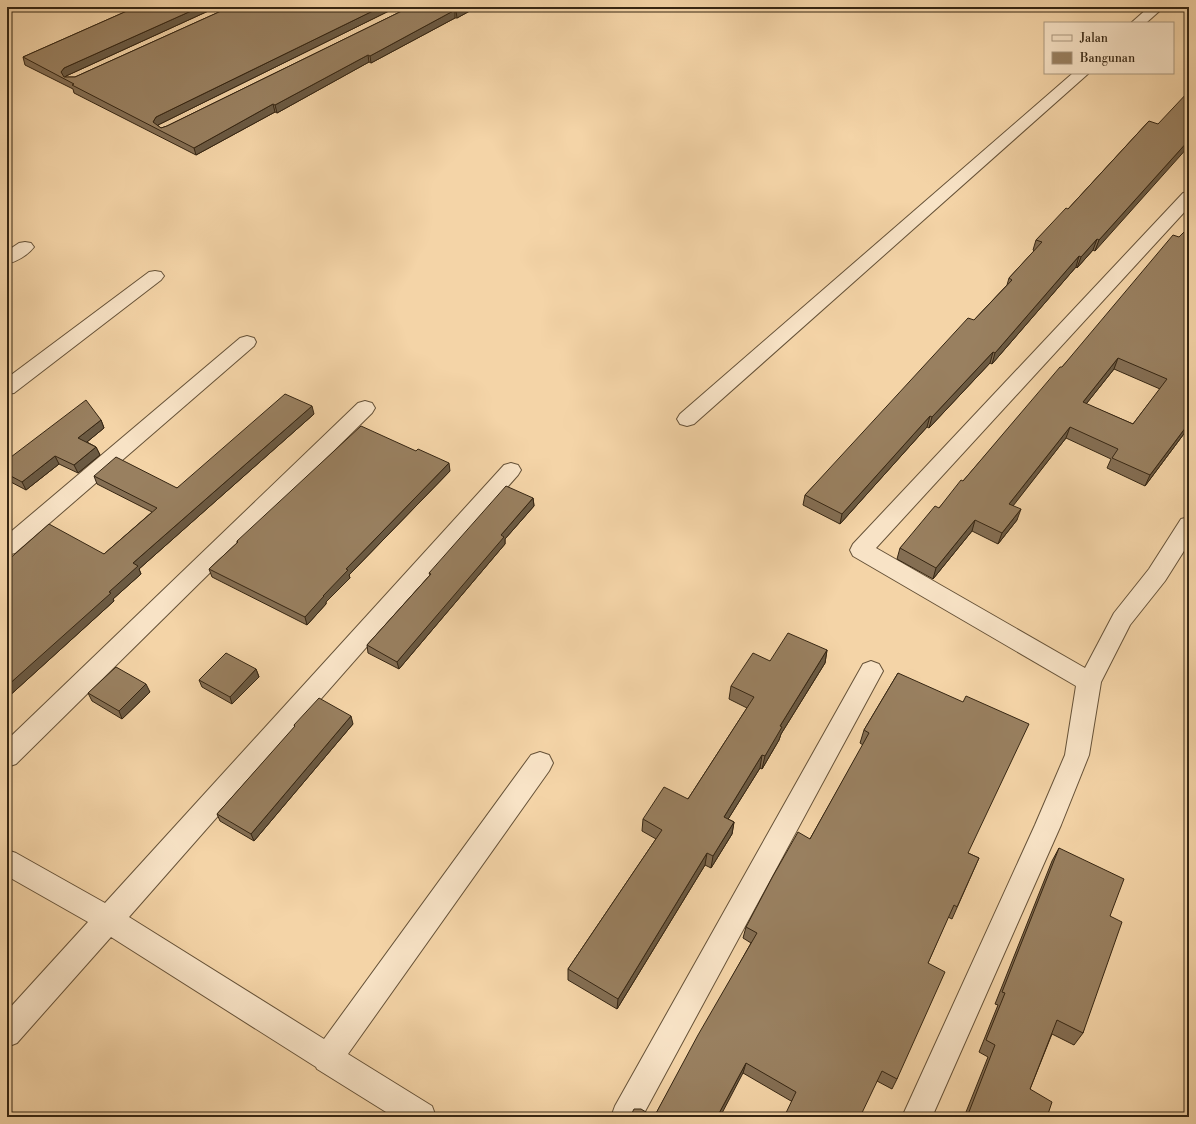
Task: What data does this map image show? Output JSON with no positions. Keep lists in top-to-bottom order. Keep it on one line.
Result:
{"legend":["Jalan","Bangunan"]}
